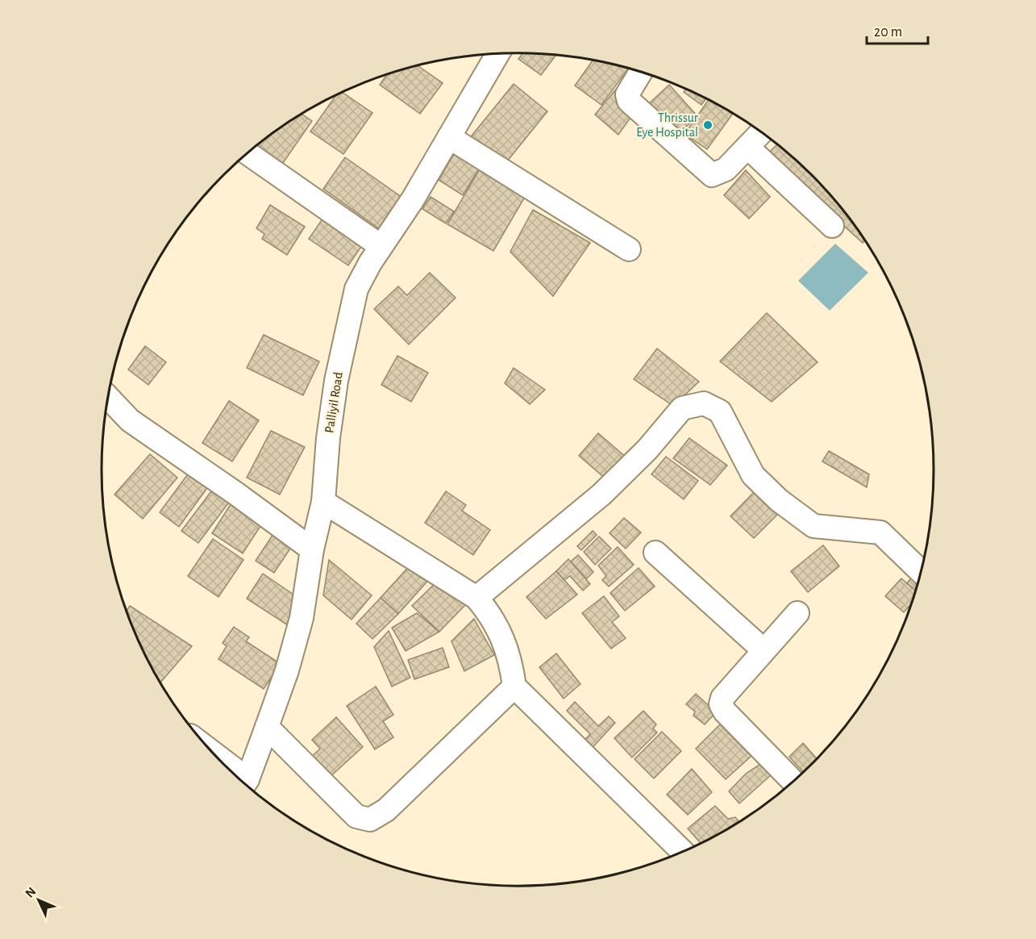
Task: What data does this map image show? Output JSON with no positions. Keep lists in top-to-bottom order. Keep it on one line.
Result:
{"streets":{"street":["Palliyil Road"]},"places":["Thrissur Eye Hospital"],"scale_bar":"20 m","north":"top left"}
